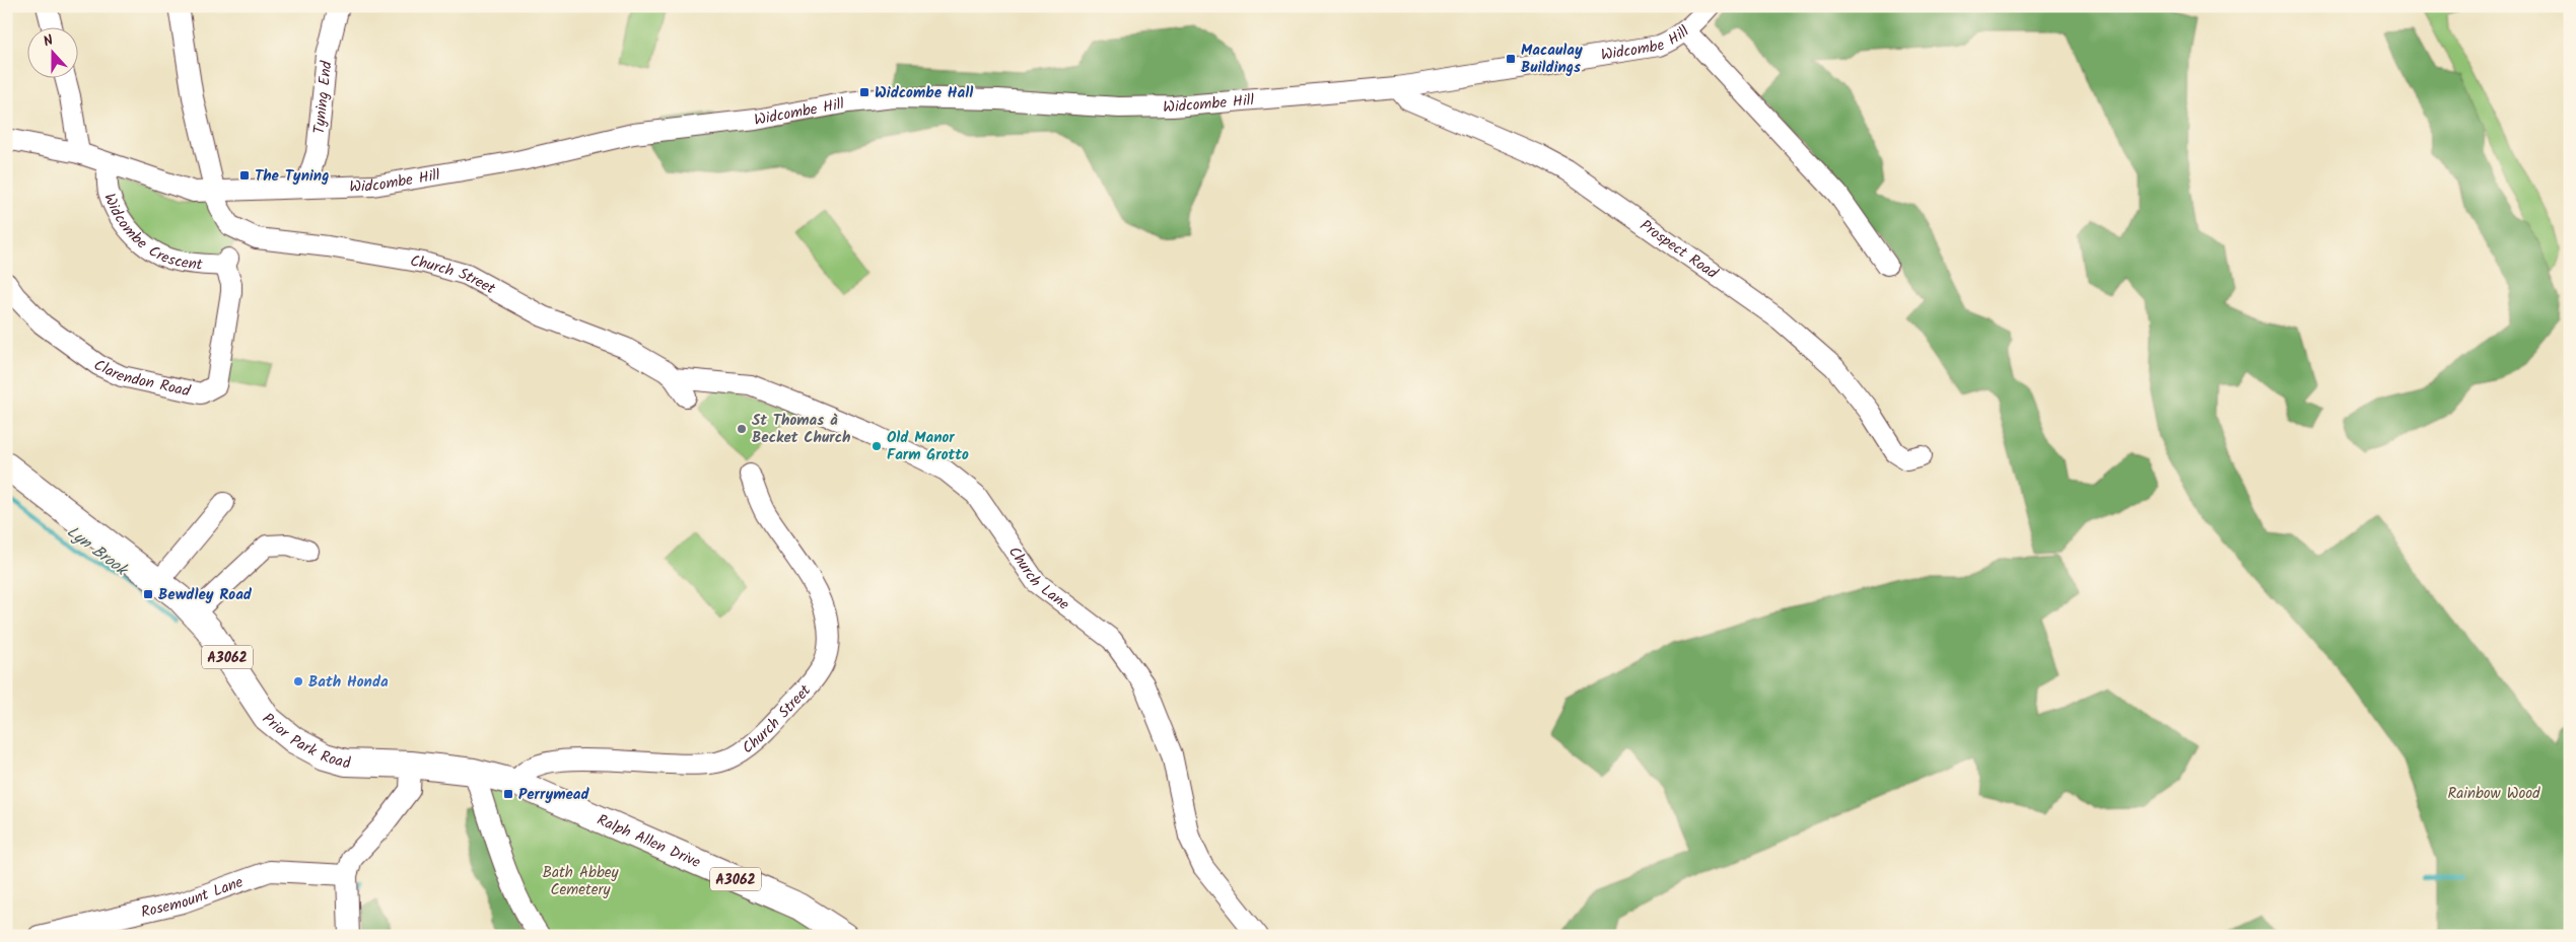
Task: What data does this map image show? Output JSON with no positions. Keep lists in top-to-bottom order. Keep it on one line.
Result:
{"streets":{"main road":["A3062","Prior Park Road","Ralph Allen Drive"],"street":["Widcombe Hill","Tyning End","Widcombe Crescent","Prospect Road","Church Street","Clarendon Road","Church Lane","Rosemount Lane"]},"crossings":[["Widcombe Hill","Tyning End"],["Widcombe Hill","Widcombe Crescent"],["Widcombe Hill","Prospect Road"],["Widcombe Hill","Church Street"],["Widcombe Crescent","Clarendon Road"],["Church Street","Church Lane"],["Church Street","Ralph Allen Drive"],["Prior Park Road","Ralph Allen Drive"]],"water":["Lyn Brook"],"parks":["Rainbow Wood","Bath Abbey Cemetery"],"places":{"transit":["Macaulay Buildings","Widcombe Hall","The Tyning","Bewdley Road","Perrymead"],"other":["St Thomas à Becket Church","Old Manor Farm Grotto","Bath Honda"]},"north":"top"}
